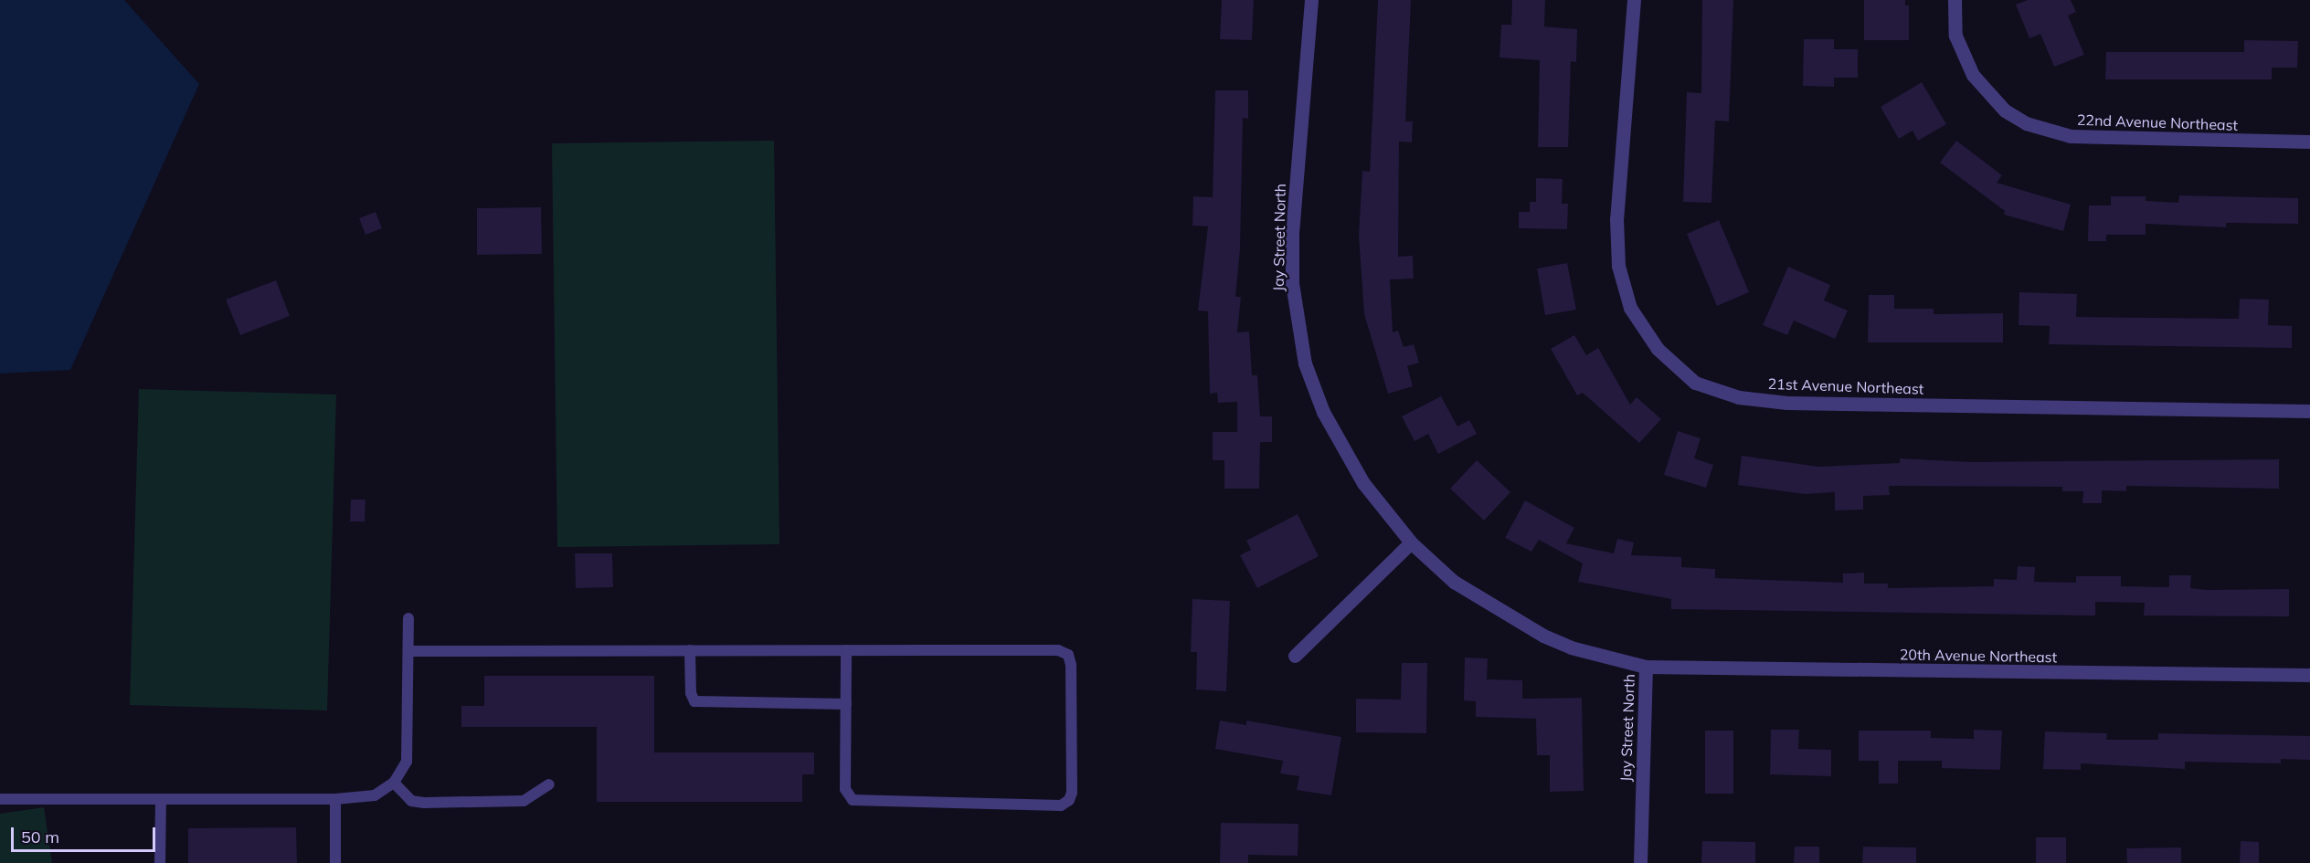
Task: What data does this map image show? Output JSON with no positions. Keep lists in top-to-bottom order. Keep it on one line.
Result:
{"streets":{"street":["22nd Avenue Northeast","Jay Street North","21st Avenue Northeast","20th Avenue Northeast"]},"crossings":[["Jay Street North","20th Avenue Northeast"]],"scale_bar":"50 m"}
